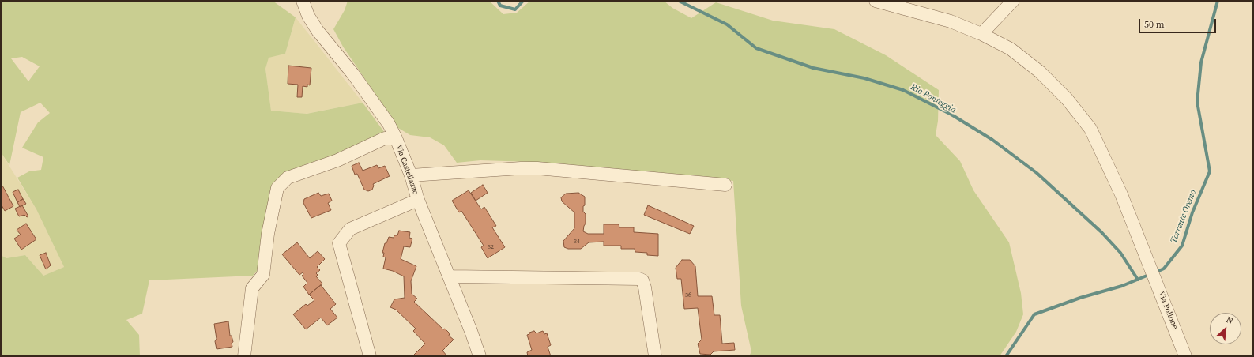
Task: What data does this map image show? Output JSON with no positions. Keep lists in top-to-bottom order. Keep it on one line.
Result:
{"streets":{"street":["Via Castellazzo","Via Pollone"]},"water":["Rio Ponteggia","Torrente Oremo"],"house_numbers":["34","32","36"],"scale_bar":"50 m","north":"top right"}
